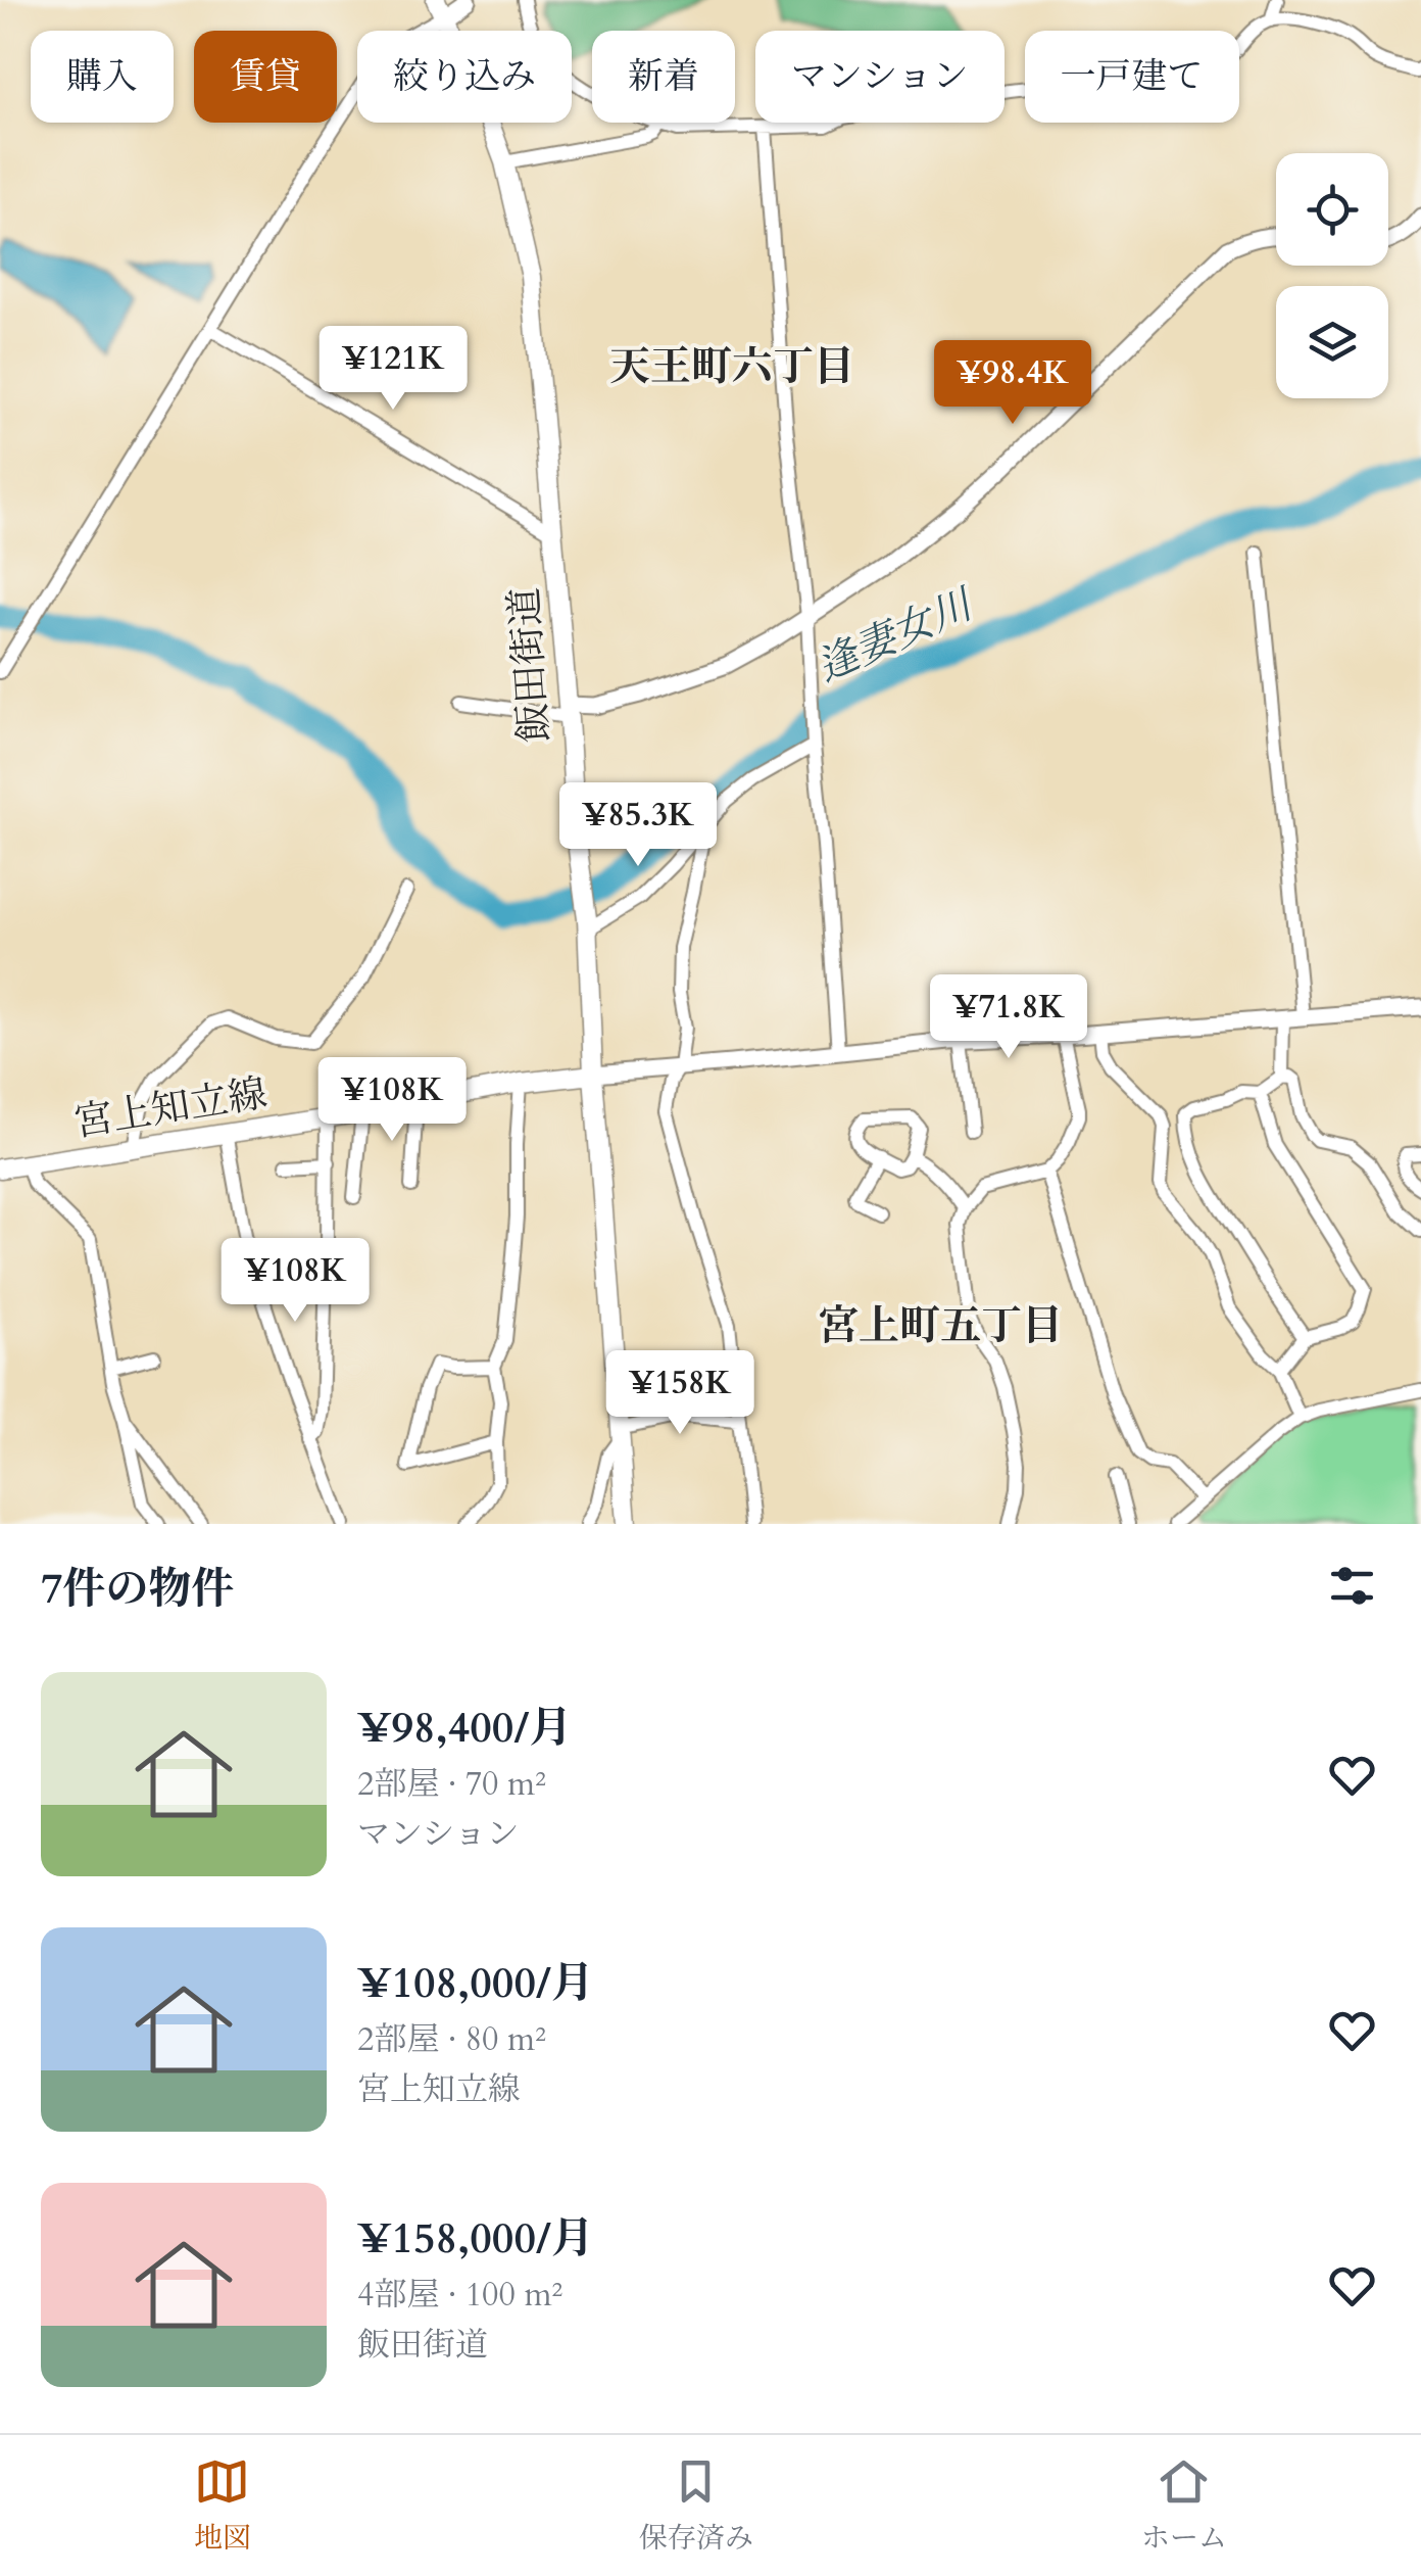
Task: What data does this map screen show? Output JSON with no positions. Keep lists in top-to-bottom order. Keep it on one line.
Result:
{"streets":{"main road":["飯田街道","宮上知立線"]},"crossings":[["飯田街道","宮上知立線"]],"districts":["天王町六丁目","宮上町五丁目"],"water":["逢妻女川"],"page":{"chip":["購入","賃貸","絞り込み","新着","マンション","一戸建て"],"price":["¥121K","¥98.4K","¥85.3K","¥71.8K","¥108K","¥108K","¥158K"],"heading":"7件の物件","list":[{"name":"¥98,400/月","note":"2部屋 · 70 m² · マンション"},{"name":"¥108,000/月","note":"2部屋 · 80 m² · 宮上知立線"},{"name":"¥158,000/月","note":"4部屋 · 100 m² · 飯田街道"}],"tabs":["地図","保存済み","ホーム"]}}
